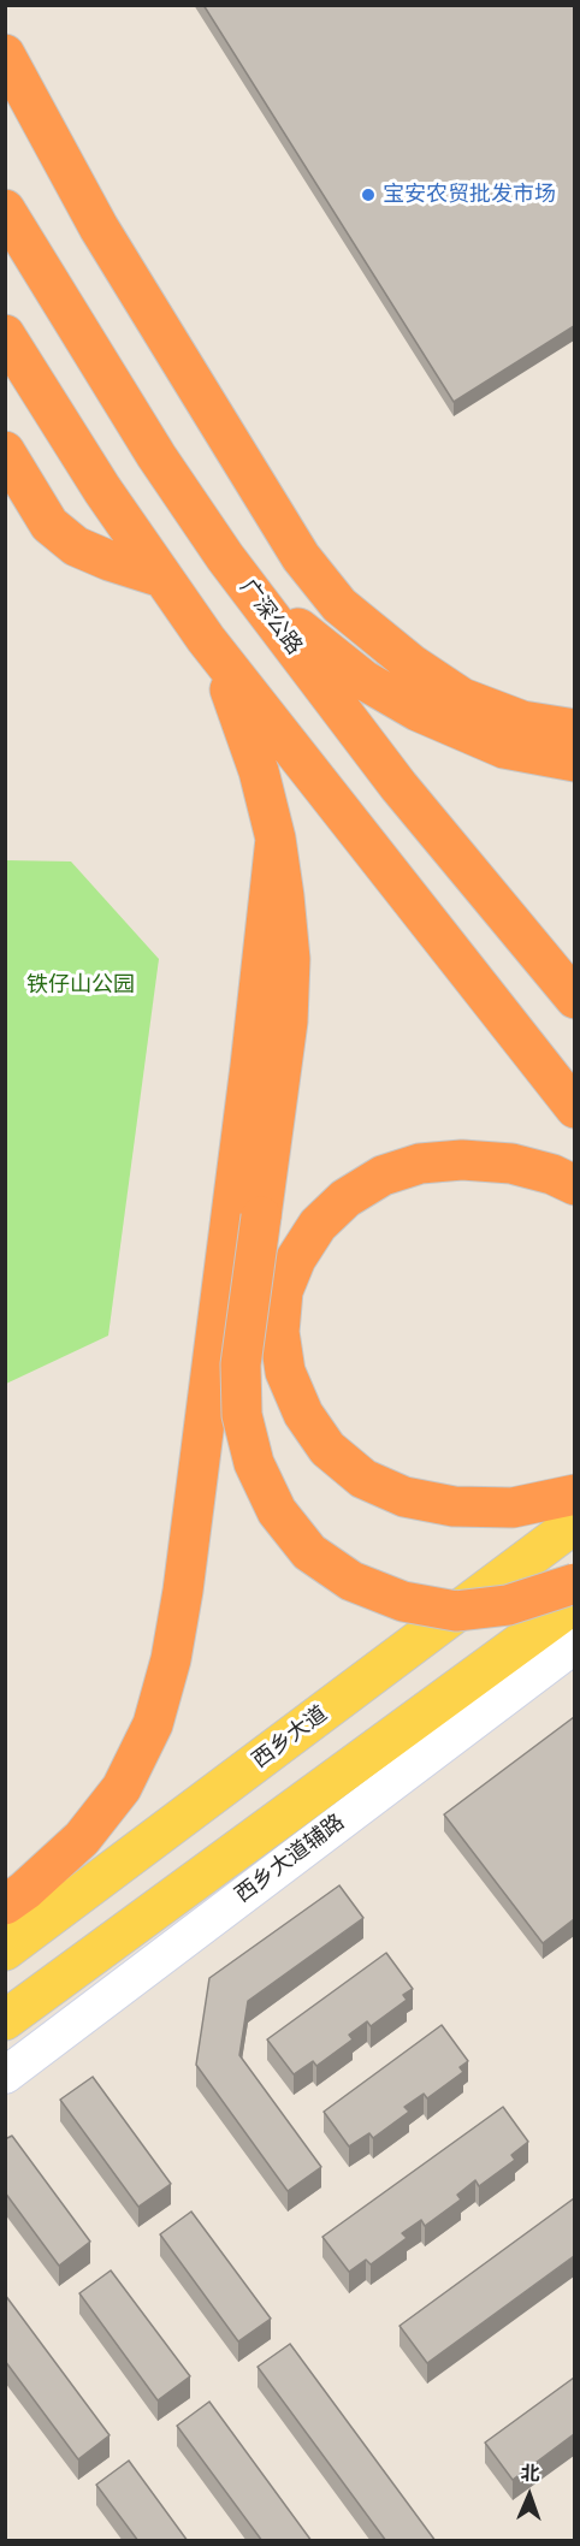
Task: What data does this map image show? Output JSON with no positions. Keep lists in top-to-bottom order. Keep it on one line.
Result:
{"streets":{"highway":["广深公路"],"main road":["西乡大道"],"street":["西乡大道辅路"]},"parks":["铁仔山公园"],"places":["宝安农贸批发市场"],"north":"top"}
